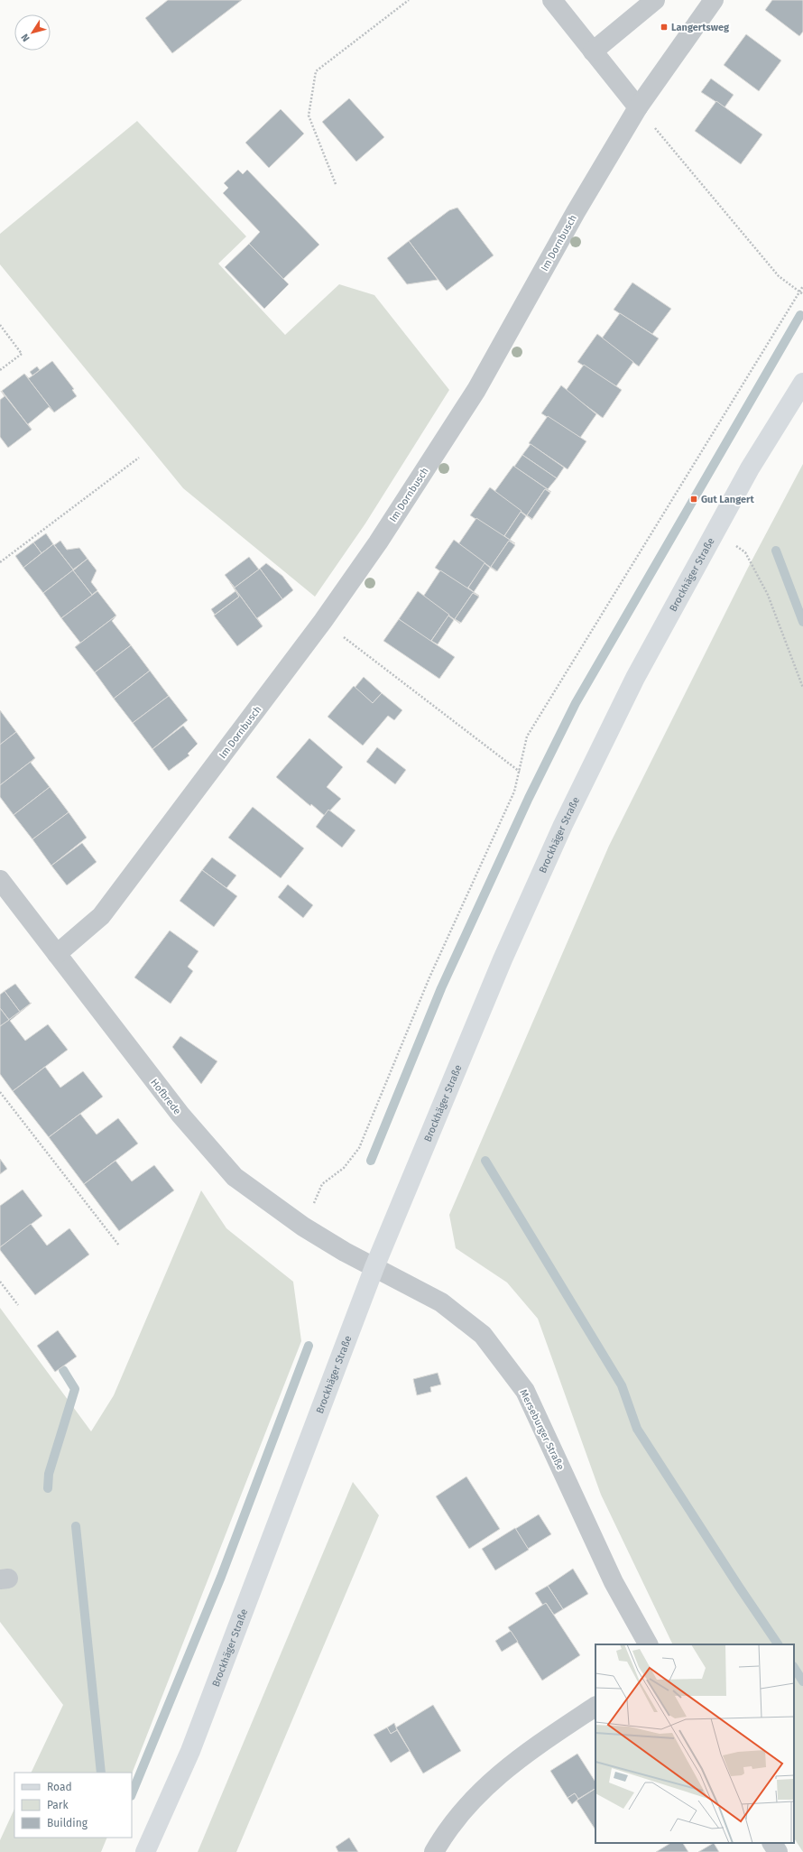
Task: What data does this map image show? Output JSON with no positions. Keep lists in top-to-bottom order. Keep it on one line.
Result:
{"streets":{"main road":["Brockhäger Straße"],"street":["Im Dornbusch","Hofbrede","Merseburger Straße"]},"crossings":[["Im Dornbusch","Hofbrede"],["Brockhäger Straße","Hofbrede"],["Brockhäger Straße","Merseburger Straße"],["Hofbrede","Merseburger Straße"]],"places":{"transit":["Langertsweg","Gut Langert"]},"legend":["Road","Park","Building"],"north":"bottom left"}
